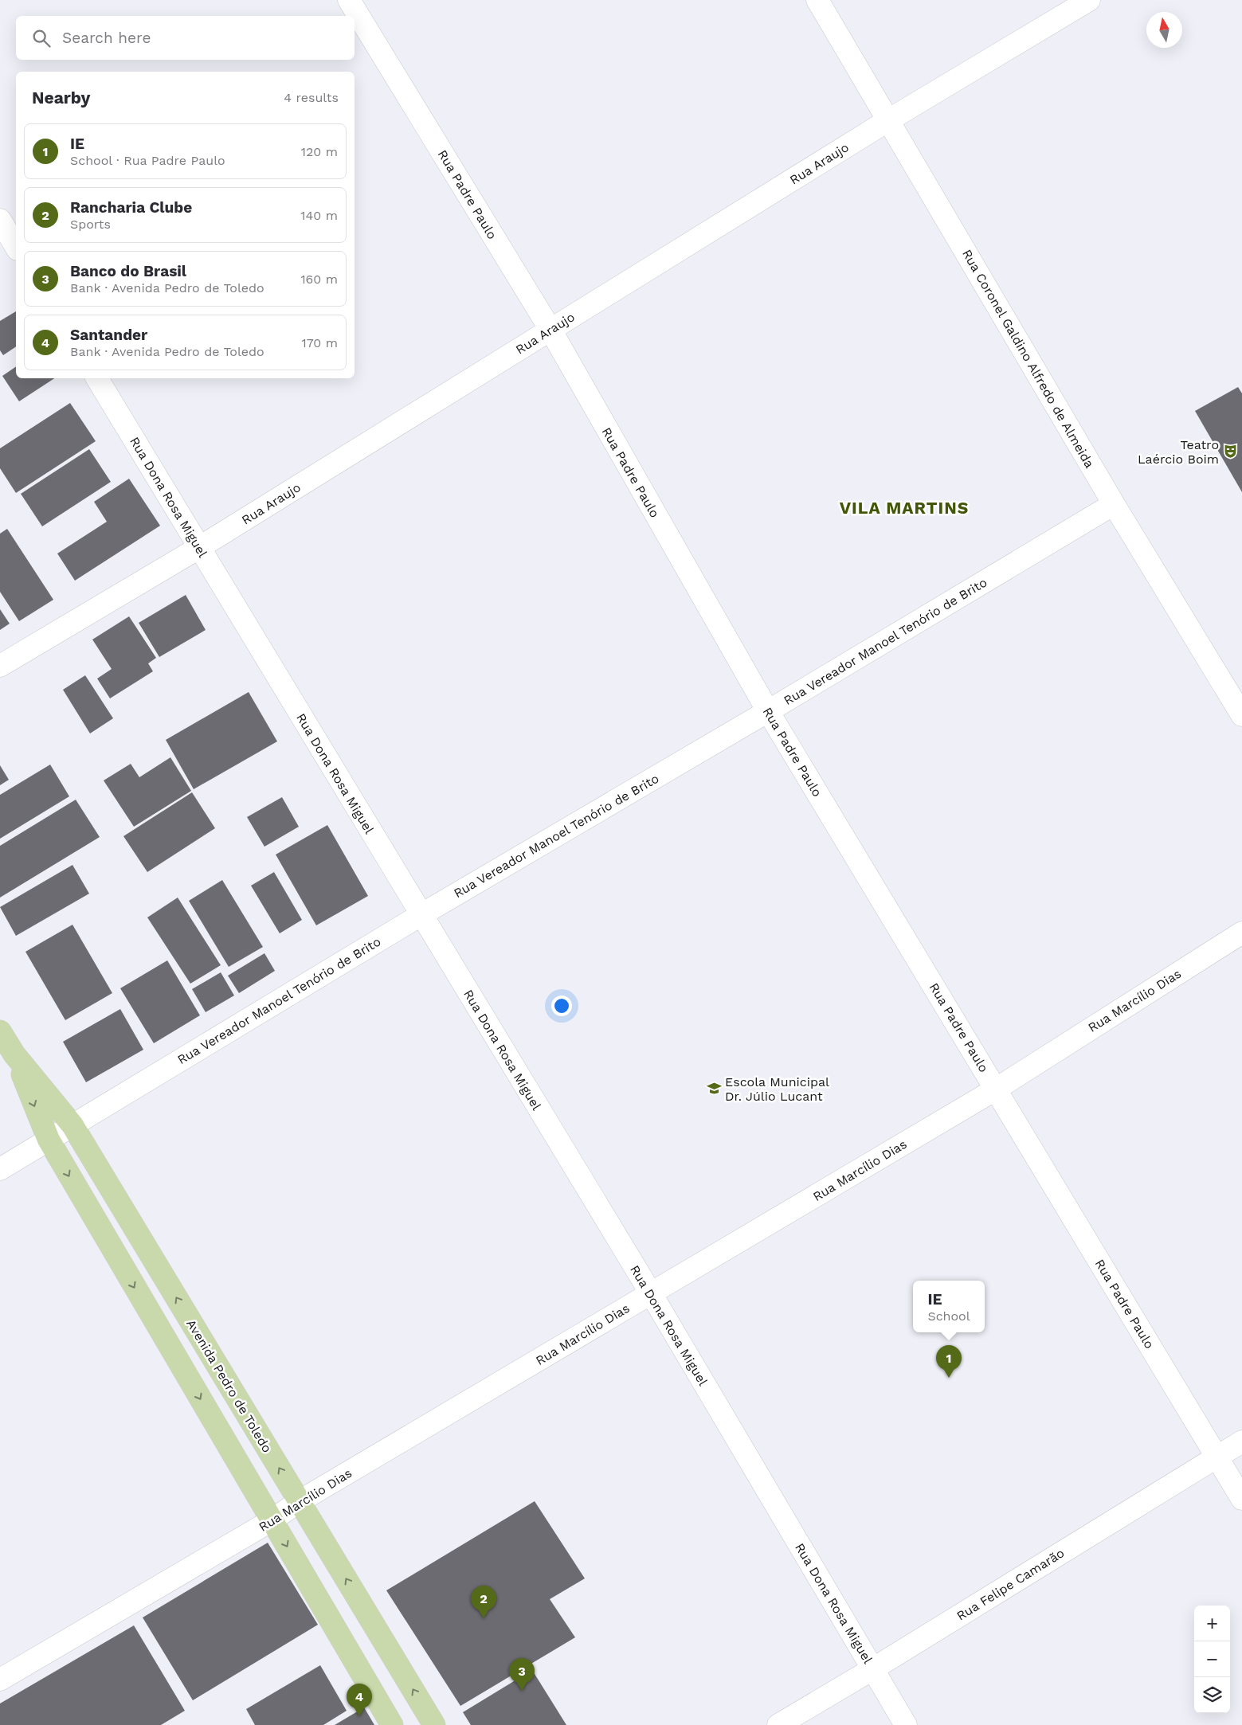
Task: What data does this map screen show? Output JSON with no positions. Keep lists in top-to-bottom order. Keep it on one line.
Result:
{"streets":{"main road":["Avenida Pedro de Toledo"],"street":["Rua Araujo","Rua Padre Paulo","Rua Coronel Galdino Alfredo de Almeida","Rua Dona Rosa Miguel","Rua Vereador Manoel Tenório de Brito","Rua Marcílio Dias","Rua Felipe Camarão"]},"crossings":[["Rua Araujo","Rua Padre Paulo"],["Rua Araujo","Rua Coronel Galdino Alfredo de Almeida"],["Rua Araujo","Rua Dona Rosa Miguel"],["Rua Padre Paulo","Rua Vereador Manoel Tenório de Brito"],["Rua Padre Paulo","Rua Marcílio Dias"],["Rua Padre Paulo","Rua Felipe Camarão"],["Rua Coronel Galdino Alfredo de Almeida","Rua Vereador Manoel Tenório de Brito"],["Rua Dona Rosa Miguel","Rua Vereador Manoel Tenório de Brito"],["Rua Dona Rosa Miguel","Rua Marcílio Dias"],["Rua Dona Rosa Miguel","Rua Felipe Camarão"],["Rua Vereador Manoel Tenório de Brito","Avenida Pedro de Toledo"],["Rua Marcílio Dias","Avenida Pedro de Toledo"]],"districts":["VILA MARTINS"],"places":{"theatre":["Teatro Laércio Boim"],"school or university":["Escola Municipal Dr. Júlio Lucant"]},"north":"top","page":{"search":"Search here","heading":["Nearby","4 results"],"list":[{"mark":"1","name":"IE","note":"School · Rua Padre Paulo","value":"120 m"},{"mark":"2","name":"Rancharia Clube","note":"Sports","value":"140 m"},{"mark":"3","name":"Banco do Brasil","note":"Bank · Avenida Pedro de Toledo","value":"160 m"},{"mark":"4","name":"Santander","note":"Bank · Avenida Pedro de Toledo","value":"170 m"}],"popup":["IE","School"],"pins":["1","2","3","4"],"map_buttons":["+","−"]}}
